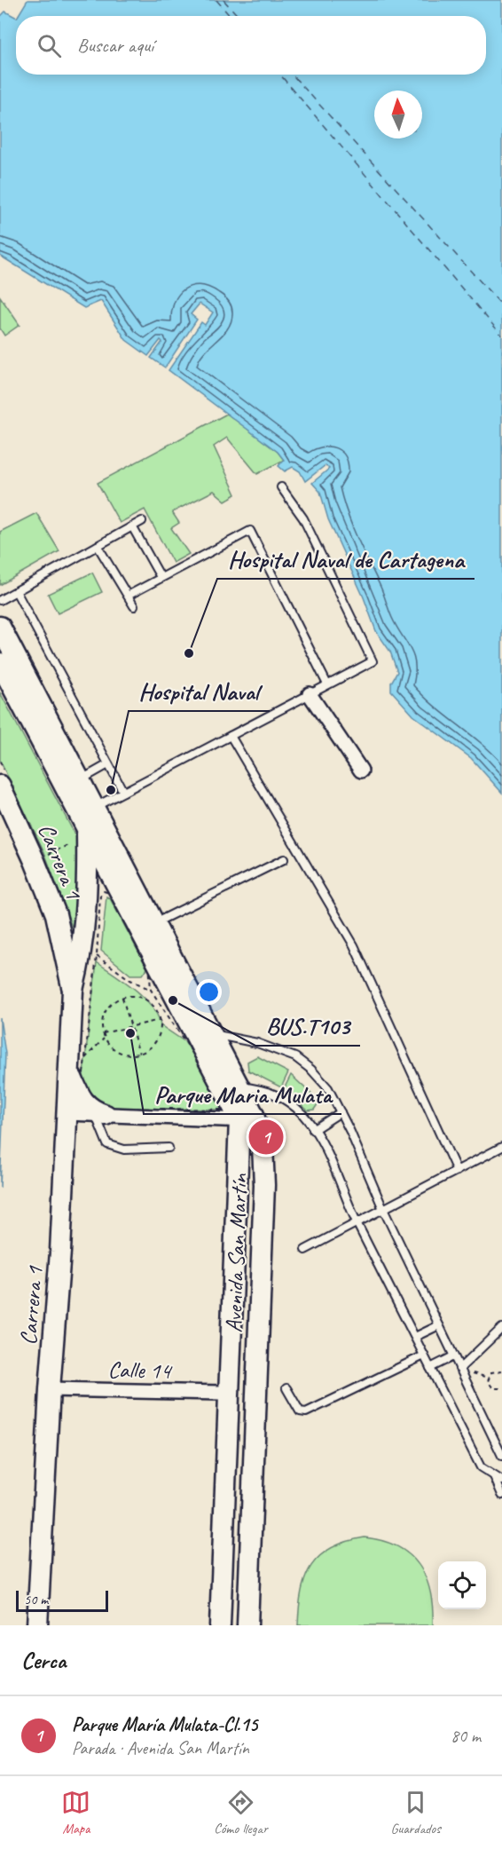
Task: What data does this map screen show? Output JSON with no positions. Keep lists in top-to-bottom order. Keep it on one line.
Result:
{"streets":{"main road":["Carrera 1","Avenida San Martín"],"street":["Calle 14"]},"crossings":[["Carrera 1","Avenida San Martín"],["Carrera 1","Calle 14"],["Avenida San Martín","Calle 14"]],"places":["Hospital Naval de Cartagena","Hospital Naval","BUS.T103","Parque Maria Mulata"],"scale_bar":"50 m","north":"top","page":{"search":"Buscar aquí","pins":"1","scale":"50 m","heading":"Cerca","list":[{"mark":"1","name":"Parque María Mulata-Cl.15","note":"Parada · Avenida San Martín","value":"80 m"}],"nav":["Mapa","Cómo llegar","Guardados"]}}
